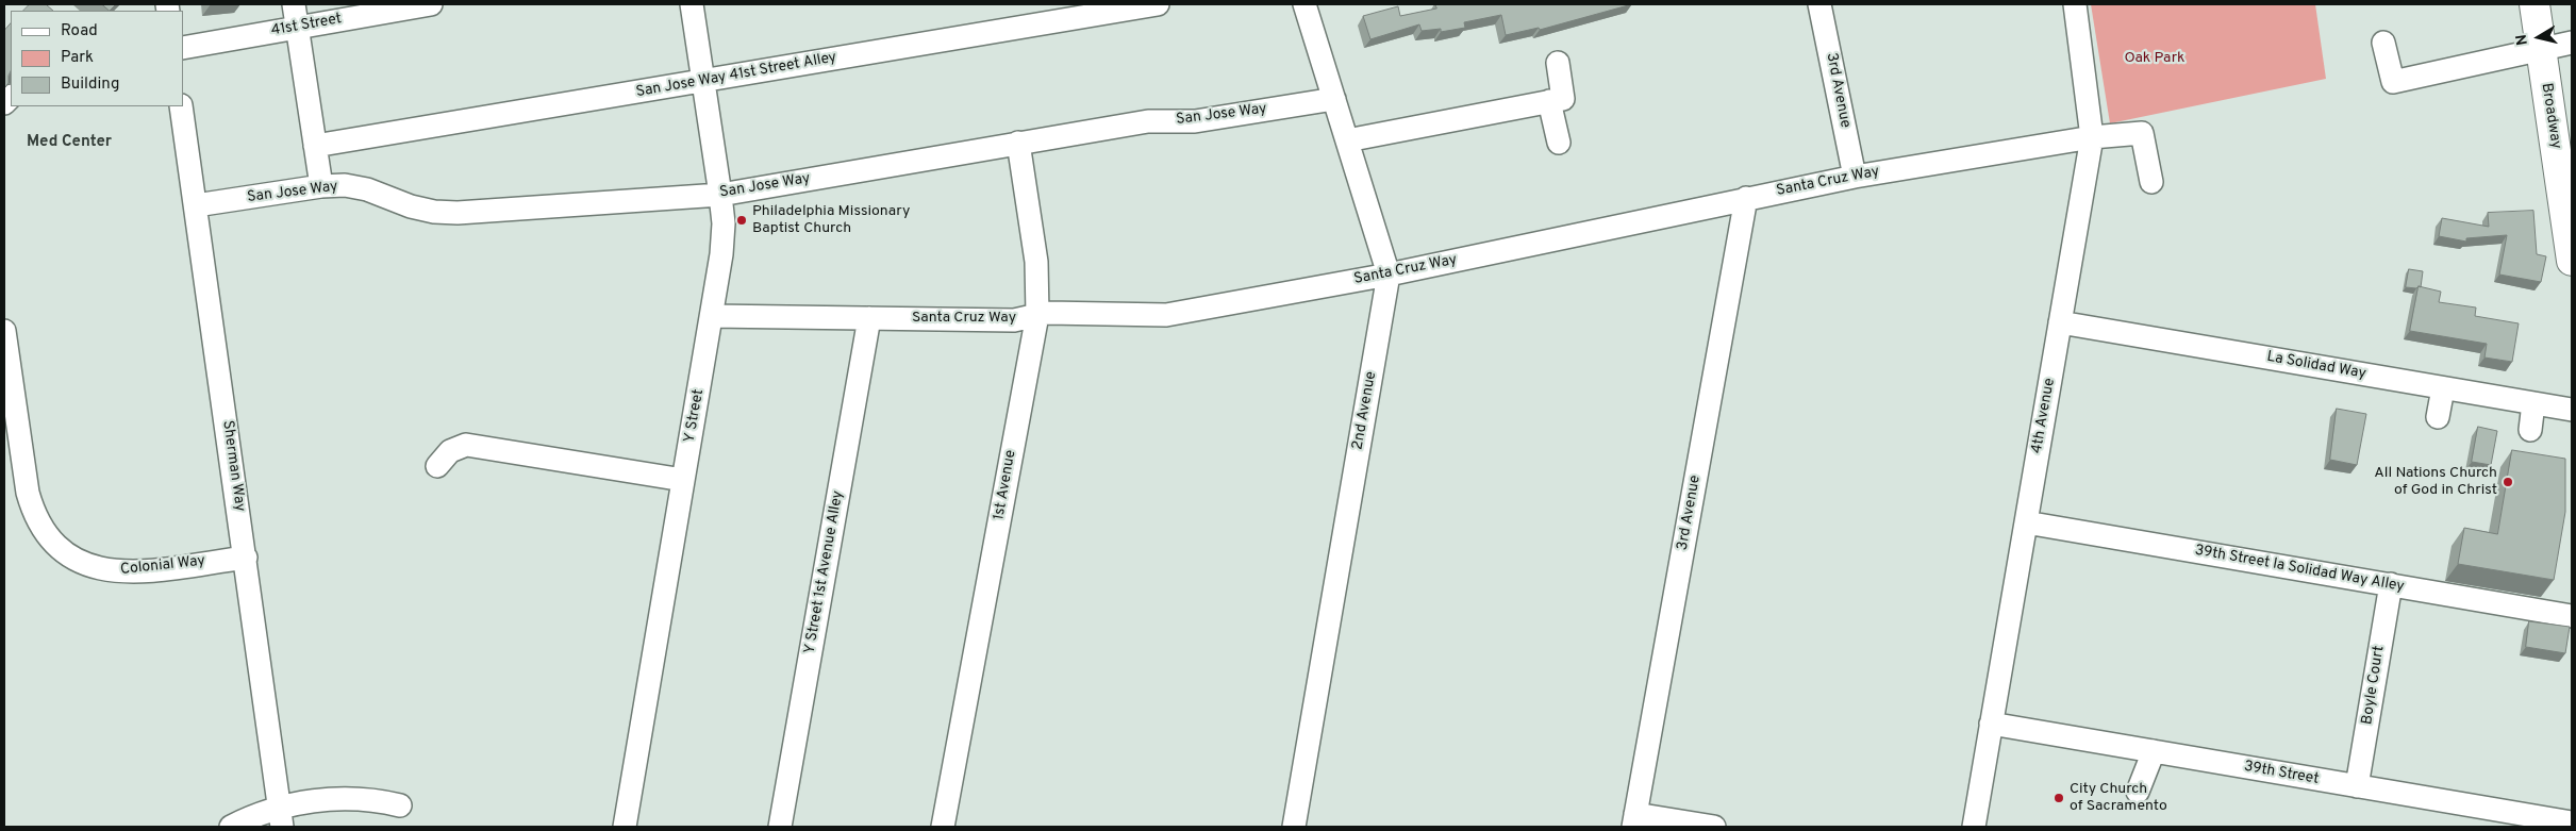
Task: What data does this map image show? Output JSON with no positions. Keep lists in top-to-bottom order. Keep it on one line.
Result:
{"streets":{"main road":["Broadway"],"street":["41st Street","San Jose Way 41st Street Alley","3rd Avenue","San Jose Way","Santa Cruz Way","La Solidad Way","2nd Avenue","Y Street","4th Avenue","Sherman Way","1st Avenue","Colonial Way","39th Street la Solidad Way Alley","Y Street 1st Avenue Alley","Boyle Court","39th Street"]},"crossings":[["San Jose Way 41st Street Alley","Y Street"],["3rd Avenue","Santa Cruz Way"],["San Jose Way","2nd Avenue"],["San Jose Way","Y Street"],["San Jose Way","Sherman Way"],["San Jose Way","1st Avenue"],["Santa Cruz Way","2nd Avenue"],["Santa Cruz Way","Y Street"],["Santa Cruz Way","4th Avenue"],["Santa Cruz Way","1st Avenue"],["Santa Cruz Way","Y Street 1st Avenue Alley"],["La Solidad Way","4th Avenue"],["4th Avenue","39th Street la Solidad Way Alley"],["4th Avenue","39th Street"],["Sherman Way","Colonial Way"],["39th Street la Solidad Way Alley","Boyle Court"],["Boyle Court","39th Street"]],"districts":["Med Center"],"parks":["Oak Park"],"places":["Philadelphia Missionary Baptist Church","All Nations Church of God in Christ","City Church of Sacramento"],"legend":["Road","Park","Building"],"north":"left"}
